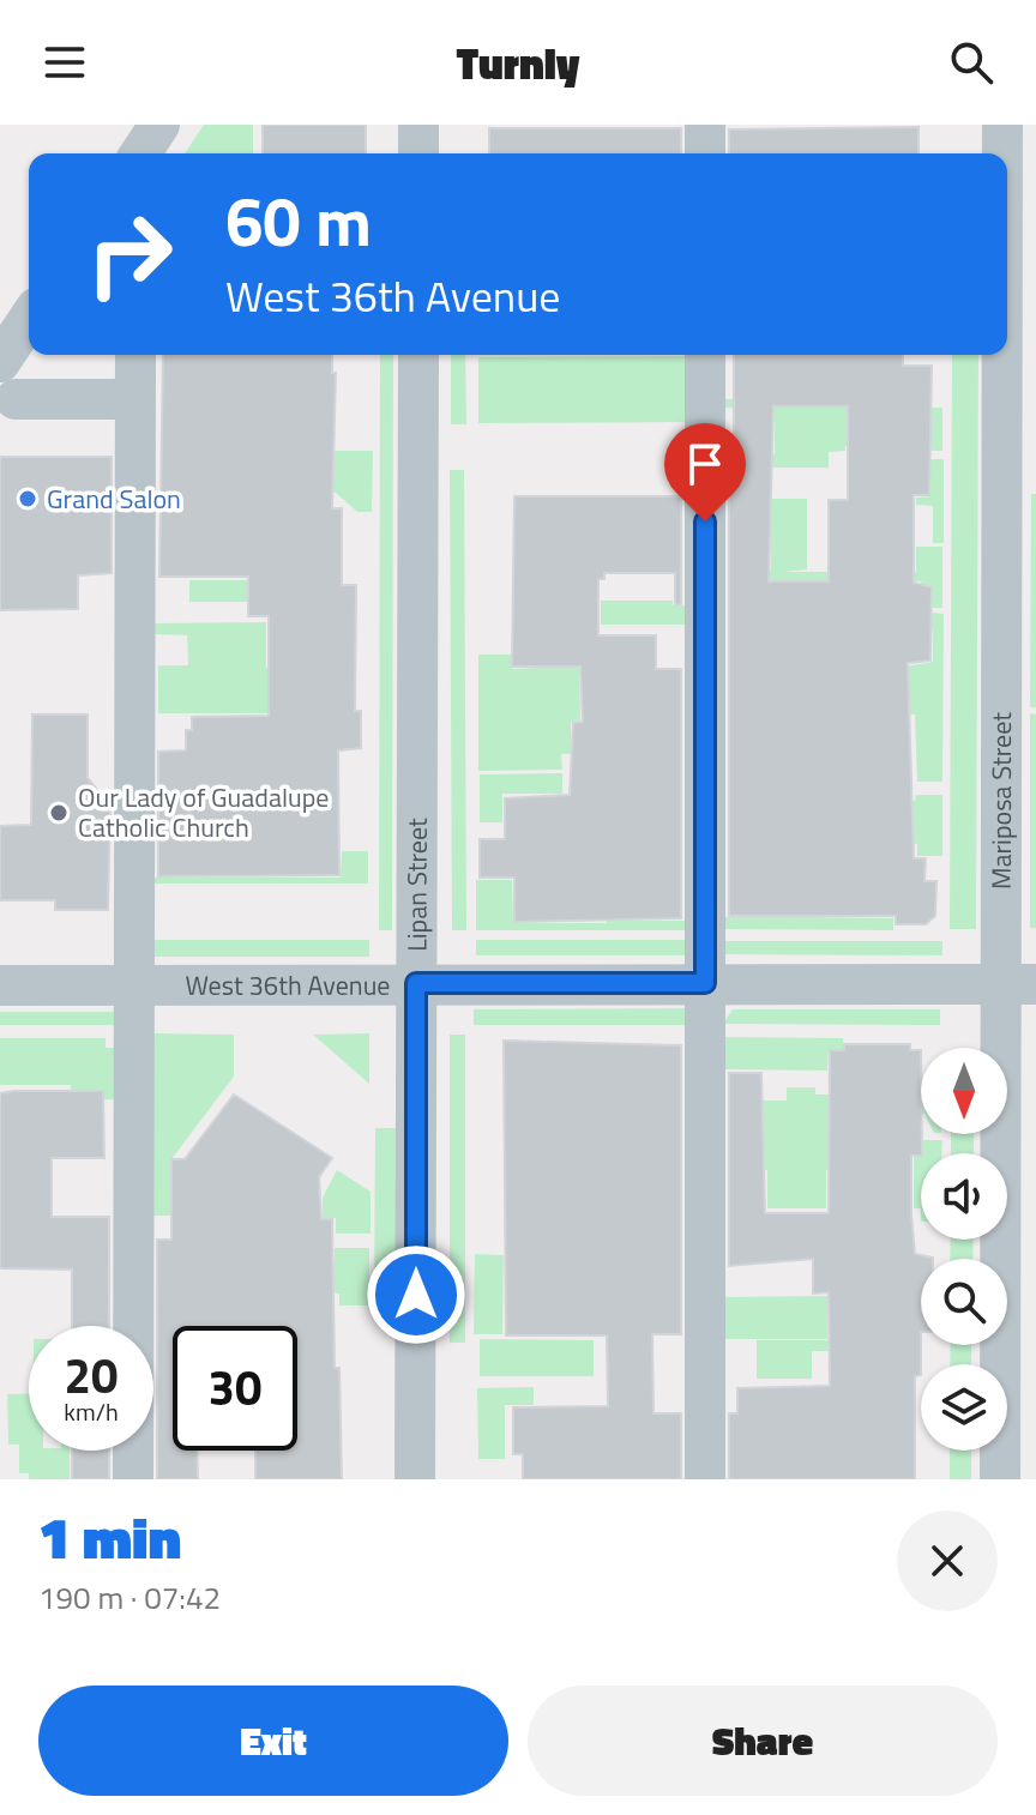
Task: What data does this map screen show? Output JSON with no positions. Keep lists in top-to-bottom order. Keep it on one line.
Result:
{"streets":{"street":["Mariposa Street","Lipan Street","West 36th Avenue"]},"crossings":[["Mariposa Street","West 36th Avenue"],["Lipan Street","West 36th Avenue"]],"places":["Grand Salon","Our Lady of Guadalupe Catholic Church"],"north":"bottom","page":{"header":"Turnly","turn":["60 m","West 36th Avenue"],"speed":"20 km/h","limit":"30","heading":["1 min","190 m · 07:42"],"buttons":["Exit","Share"]}}
